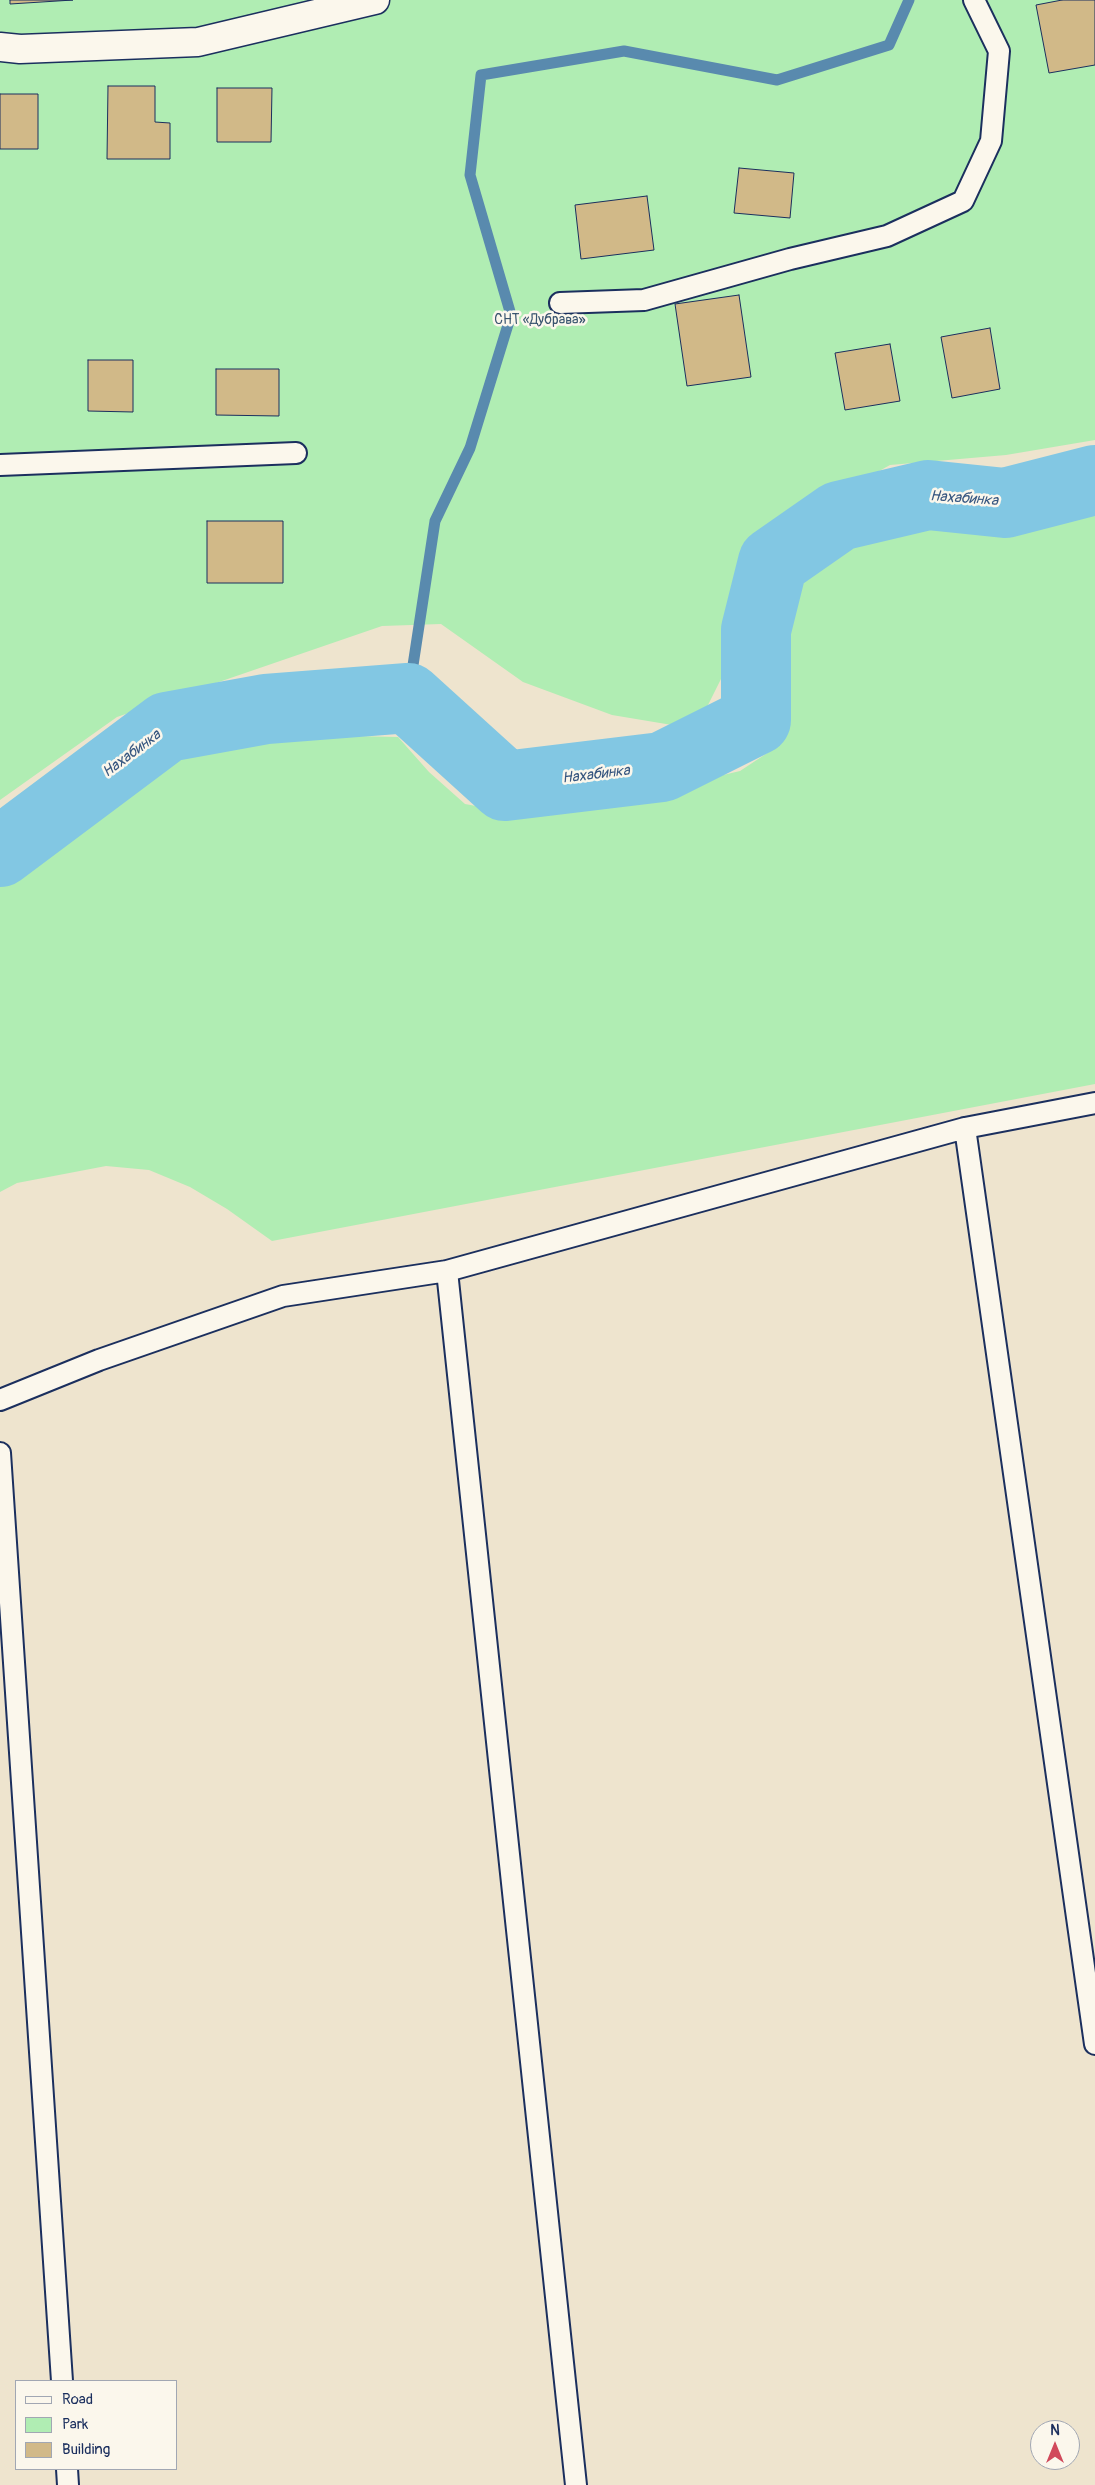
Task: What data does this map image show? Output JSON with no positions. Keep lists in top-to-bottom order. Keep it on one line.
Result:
{"water":["Нахабинка"],"parks":["СНТ «Дубрава»"],"legend":["Road","Park","Building"],"north":"top"}
